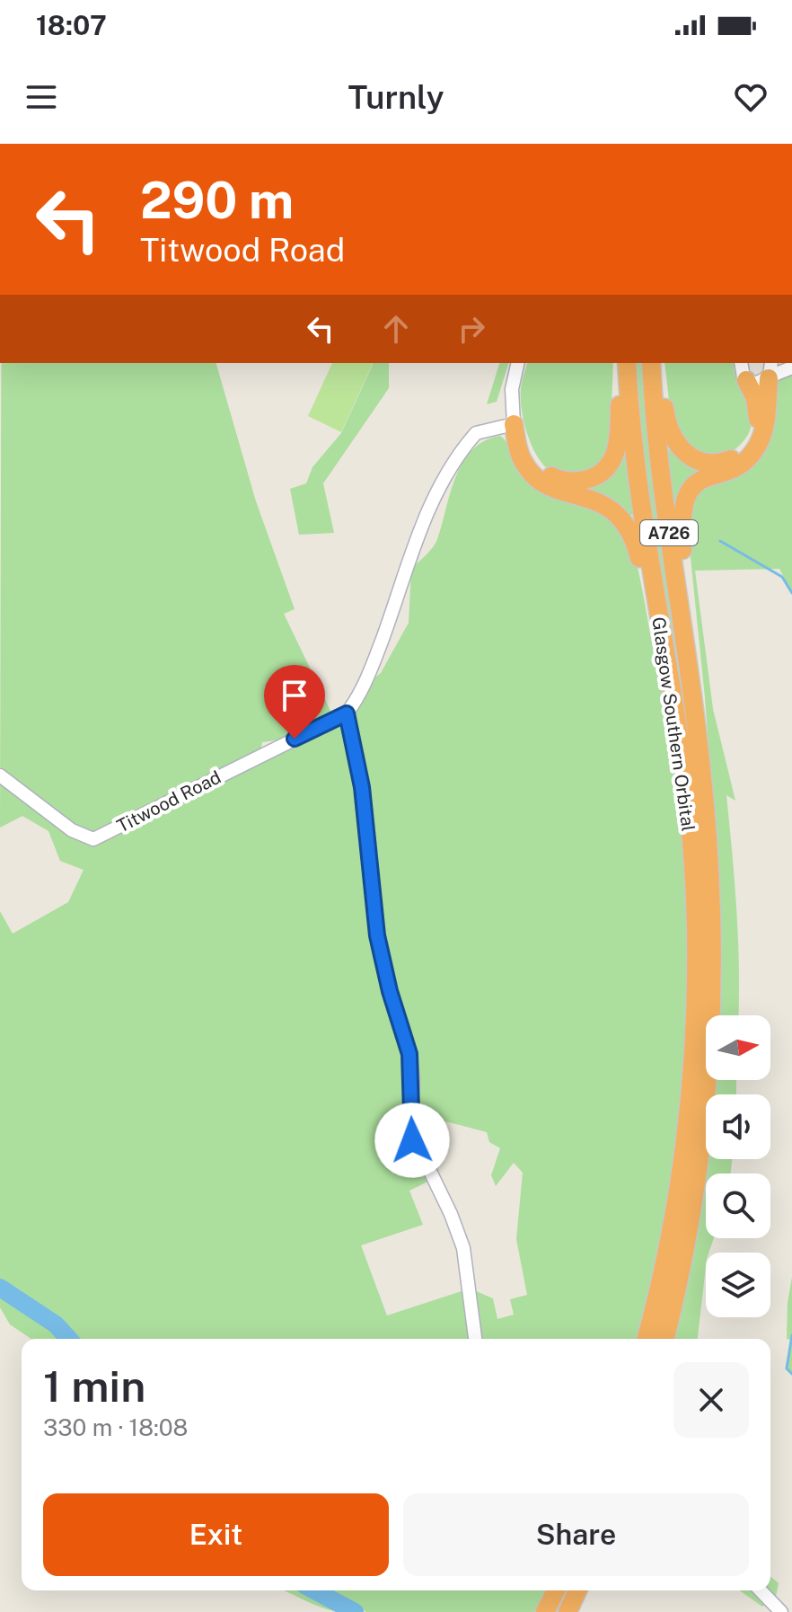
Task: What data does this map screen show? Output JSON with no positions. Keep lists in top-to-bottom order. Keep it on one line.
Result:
{"streets":{"highway":["A726","Glasgow Southern Orbital"],"street":["Titwood Road"]},"north":"right","page":{"status":"18:07","header":"Turnly","turn":["290 m","Titwood Road"],"heading":["1 min","330 m · 18:08"],"buttons":["Exit","Share"]}}
